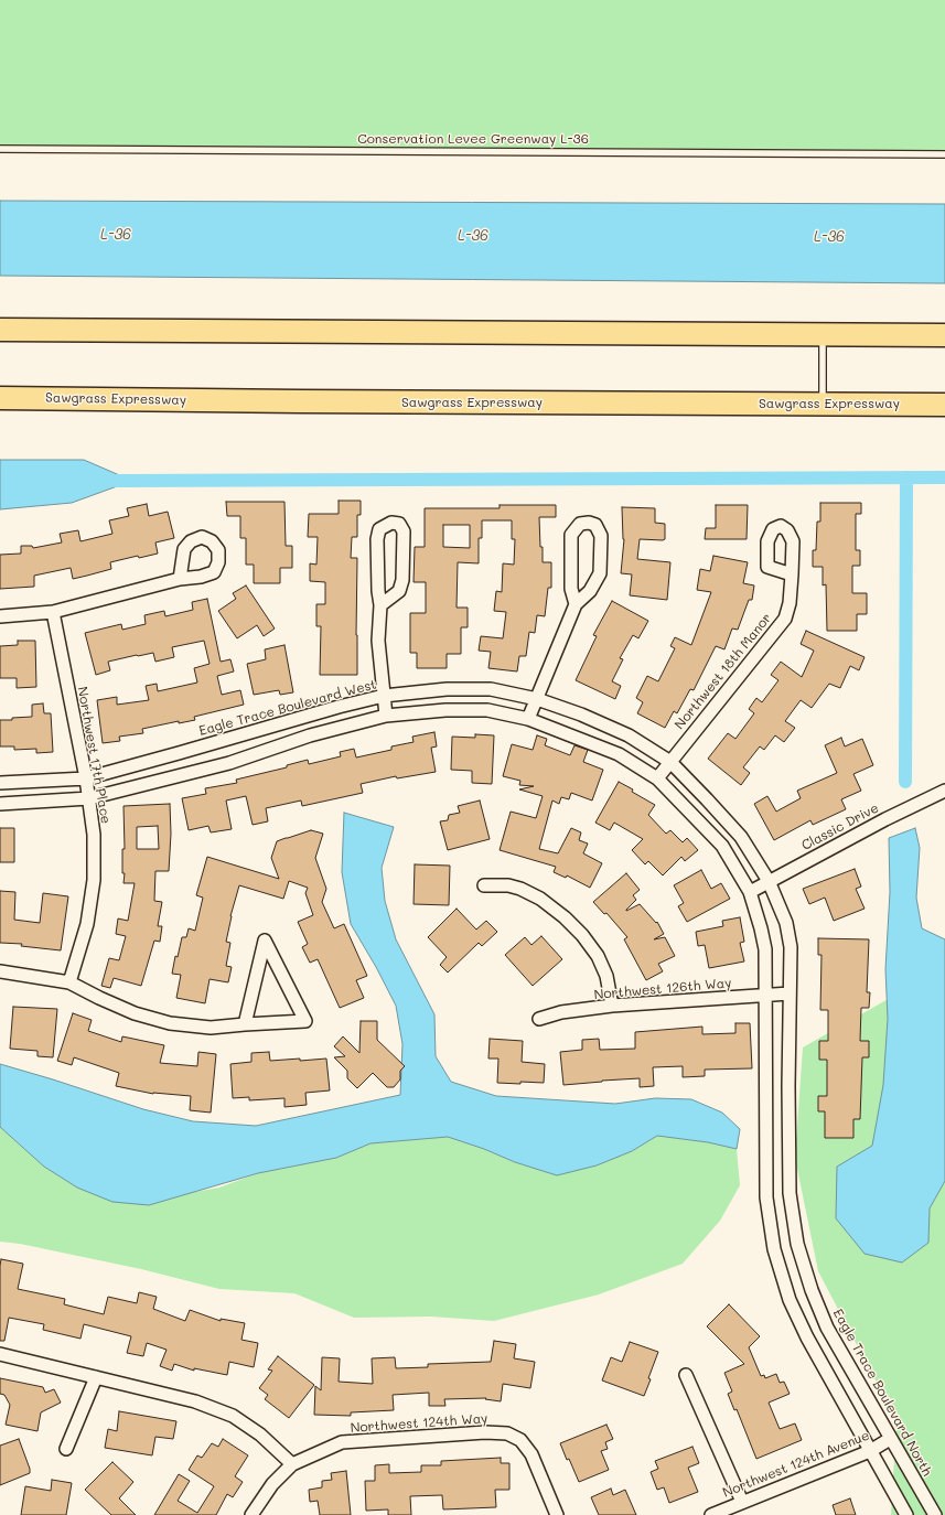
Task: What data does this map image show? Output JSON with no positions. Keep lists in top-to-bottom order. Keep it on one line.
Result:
{"streets":{"highway":["Sawgrass Expressway"],"street":["Northwest 18th Manor","Eagle Trace Boulevard West","Northwest 17th Place","Classic Drive","Northwest 126th Way","Eagle Trace Boulevard North","Northwest 124th Way","Northwest 124th Avenue"],"lane":["Conservation Levee Greenway L-36"]},"crossings":[["Northwest 18th Manor","Eagle Trace Boulevard West"],["Eagle Trace Boulevard West","Northwest 17th Place"],["Eagle Trace Boulevard West","Classic Drive"],["Eagle Trace Boulevard West","Northwest 126th Way"],["Eagle Trace Boulevard West","Eagle Trace Boulevard North"],["Northwest 126th Way","Eagle Trace Boulevard North"],["Eagle Trace Boulevard North","Northwest 124th Avenue"]],"water":["L-36"]}
